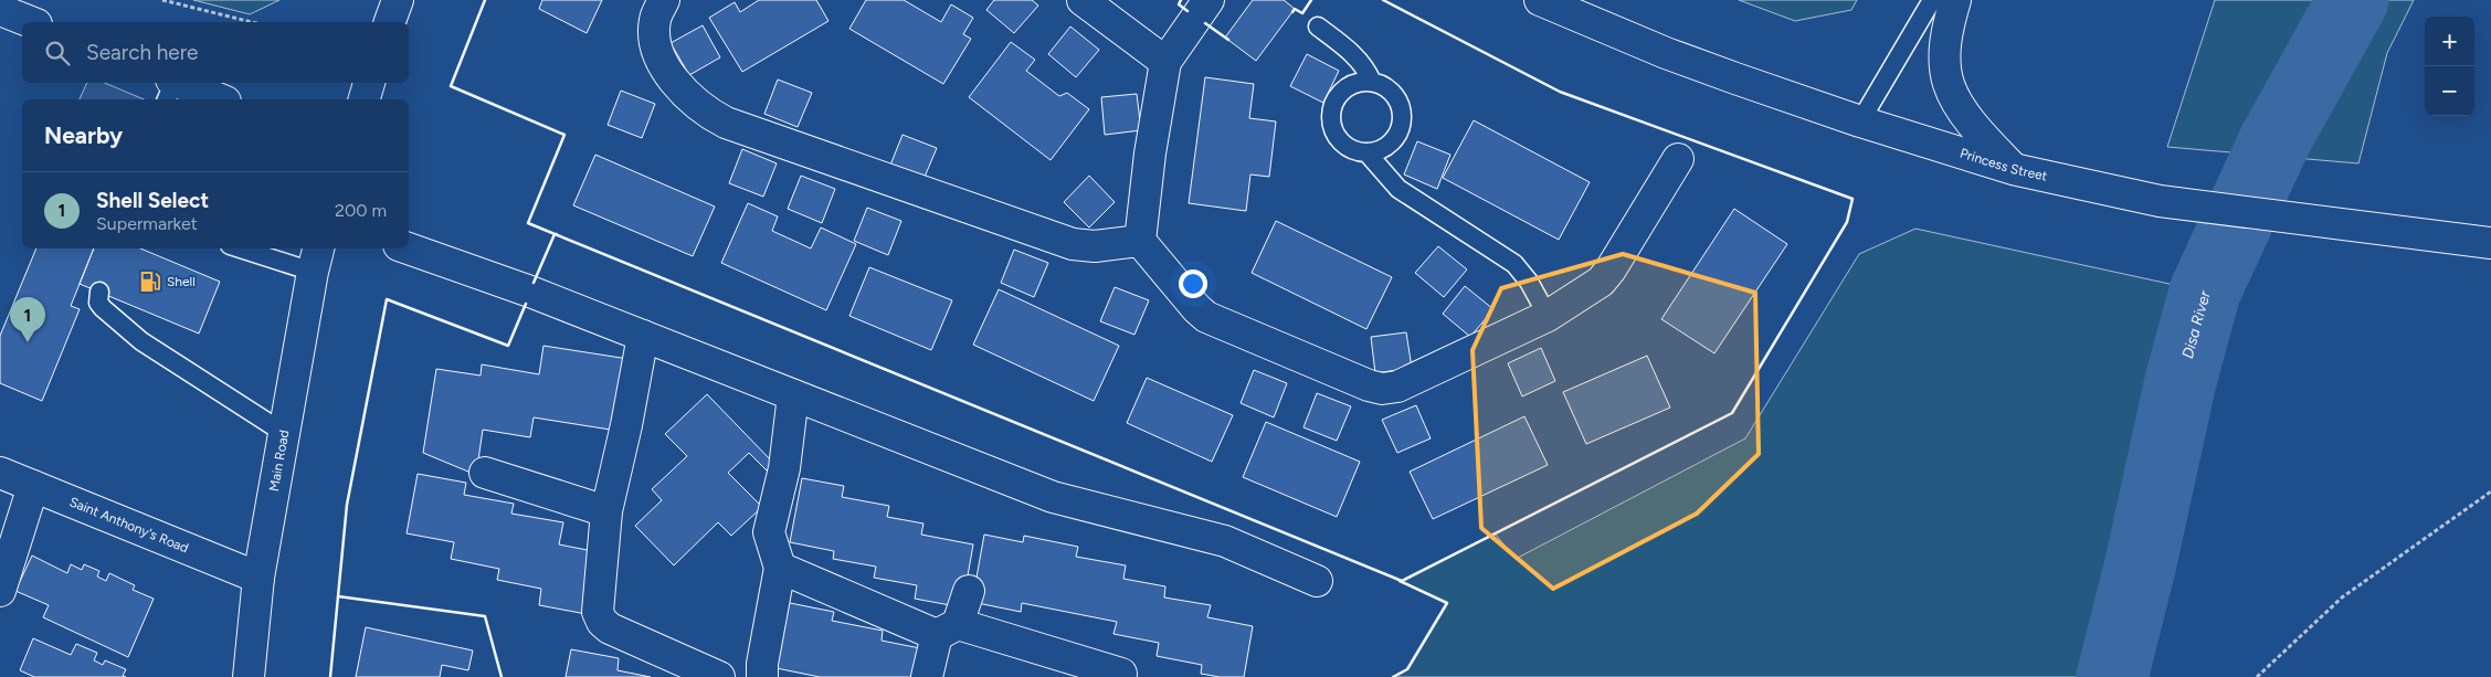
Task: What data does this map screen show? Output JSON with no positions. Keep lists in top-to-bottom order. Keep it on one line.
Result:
{"streets":{"street":["Princess Street","Main Road","Saint Anthony's Road"]},"crossings":[["Main Road","Saint Anthony's Road"]],"water":["Disa River"],"places":{"fuel station":["Shell"]},"page":{"map_buttons":["+","−"],"search":"Search here","heading":"Nearby","list":[{"mark":"1","name":"Shell Select","note":"Supermarket","value":"200 m"}],"pins":"1"}}
